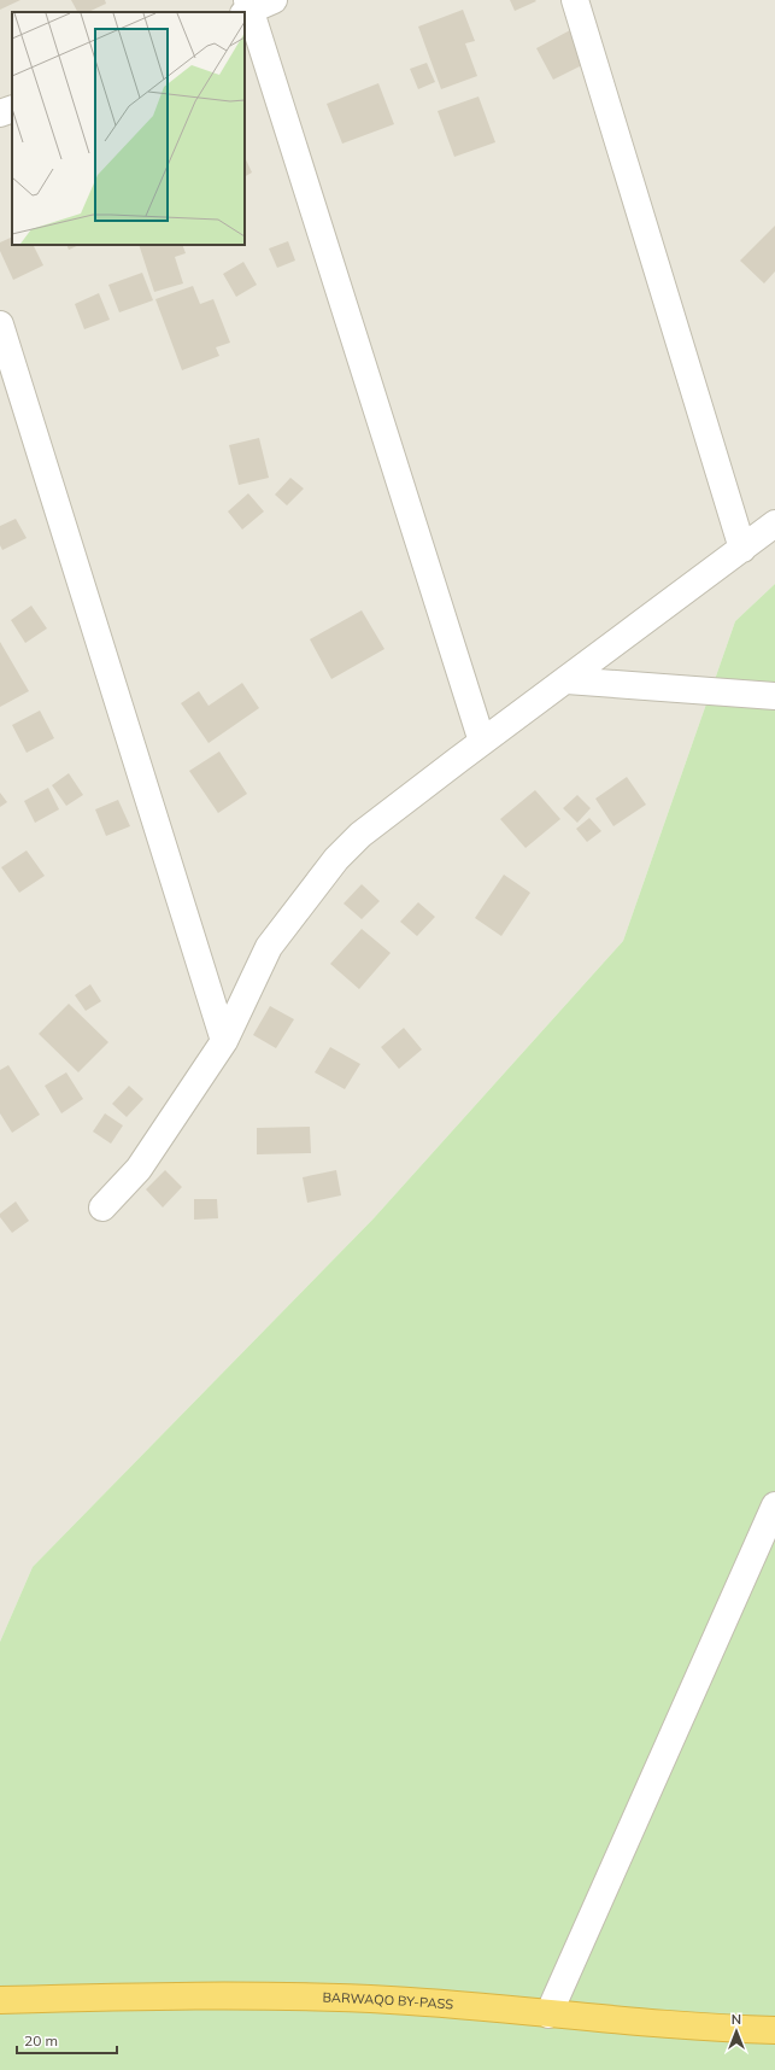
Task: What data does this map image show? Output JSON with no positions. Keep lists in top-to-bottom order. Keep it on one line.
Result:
{"streets":{"highway":["BARWAQO BY-PASS"]},"scale_bar":"20 m","north":"top"}
